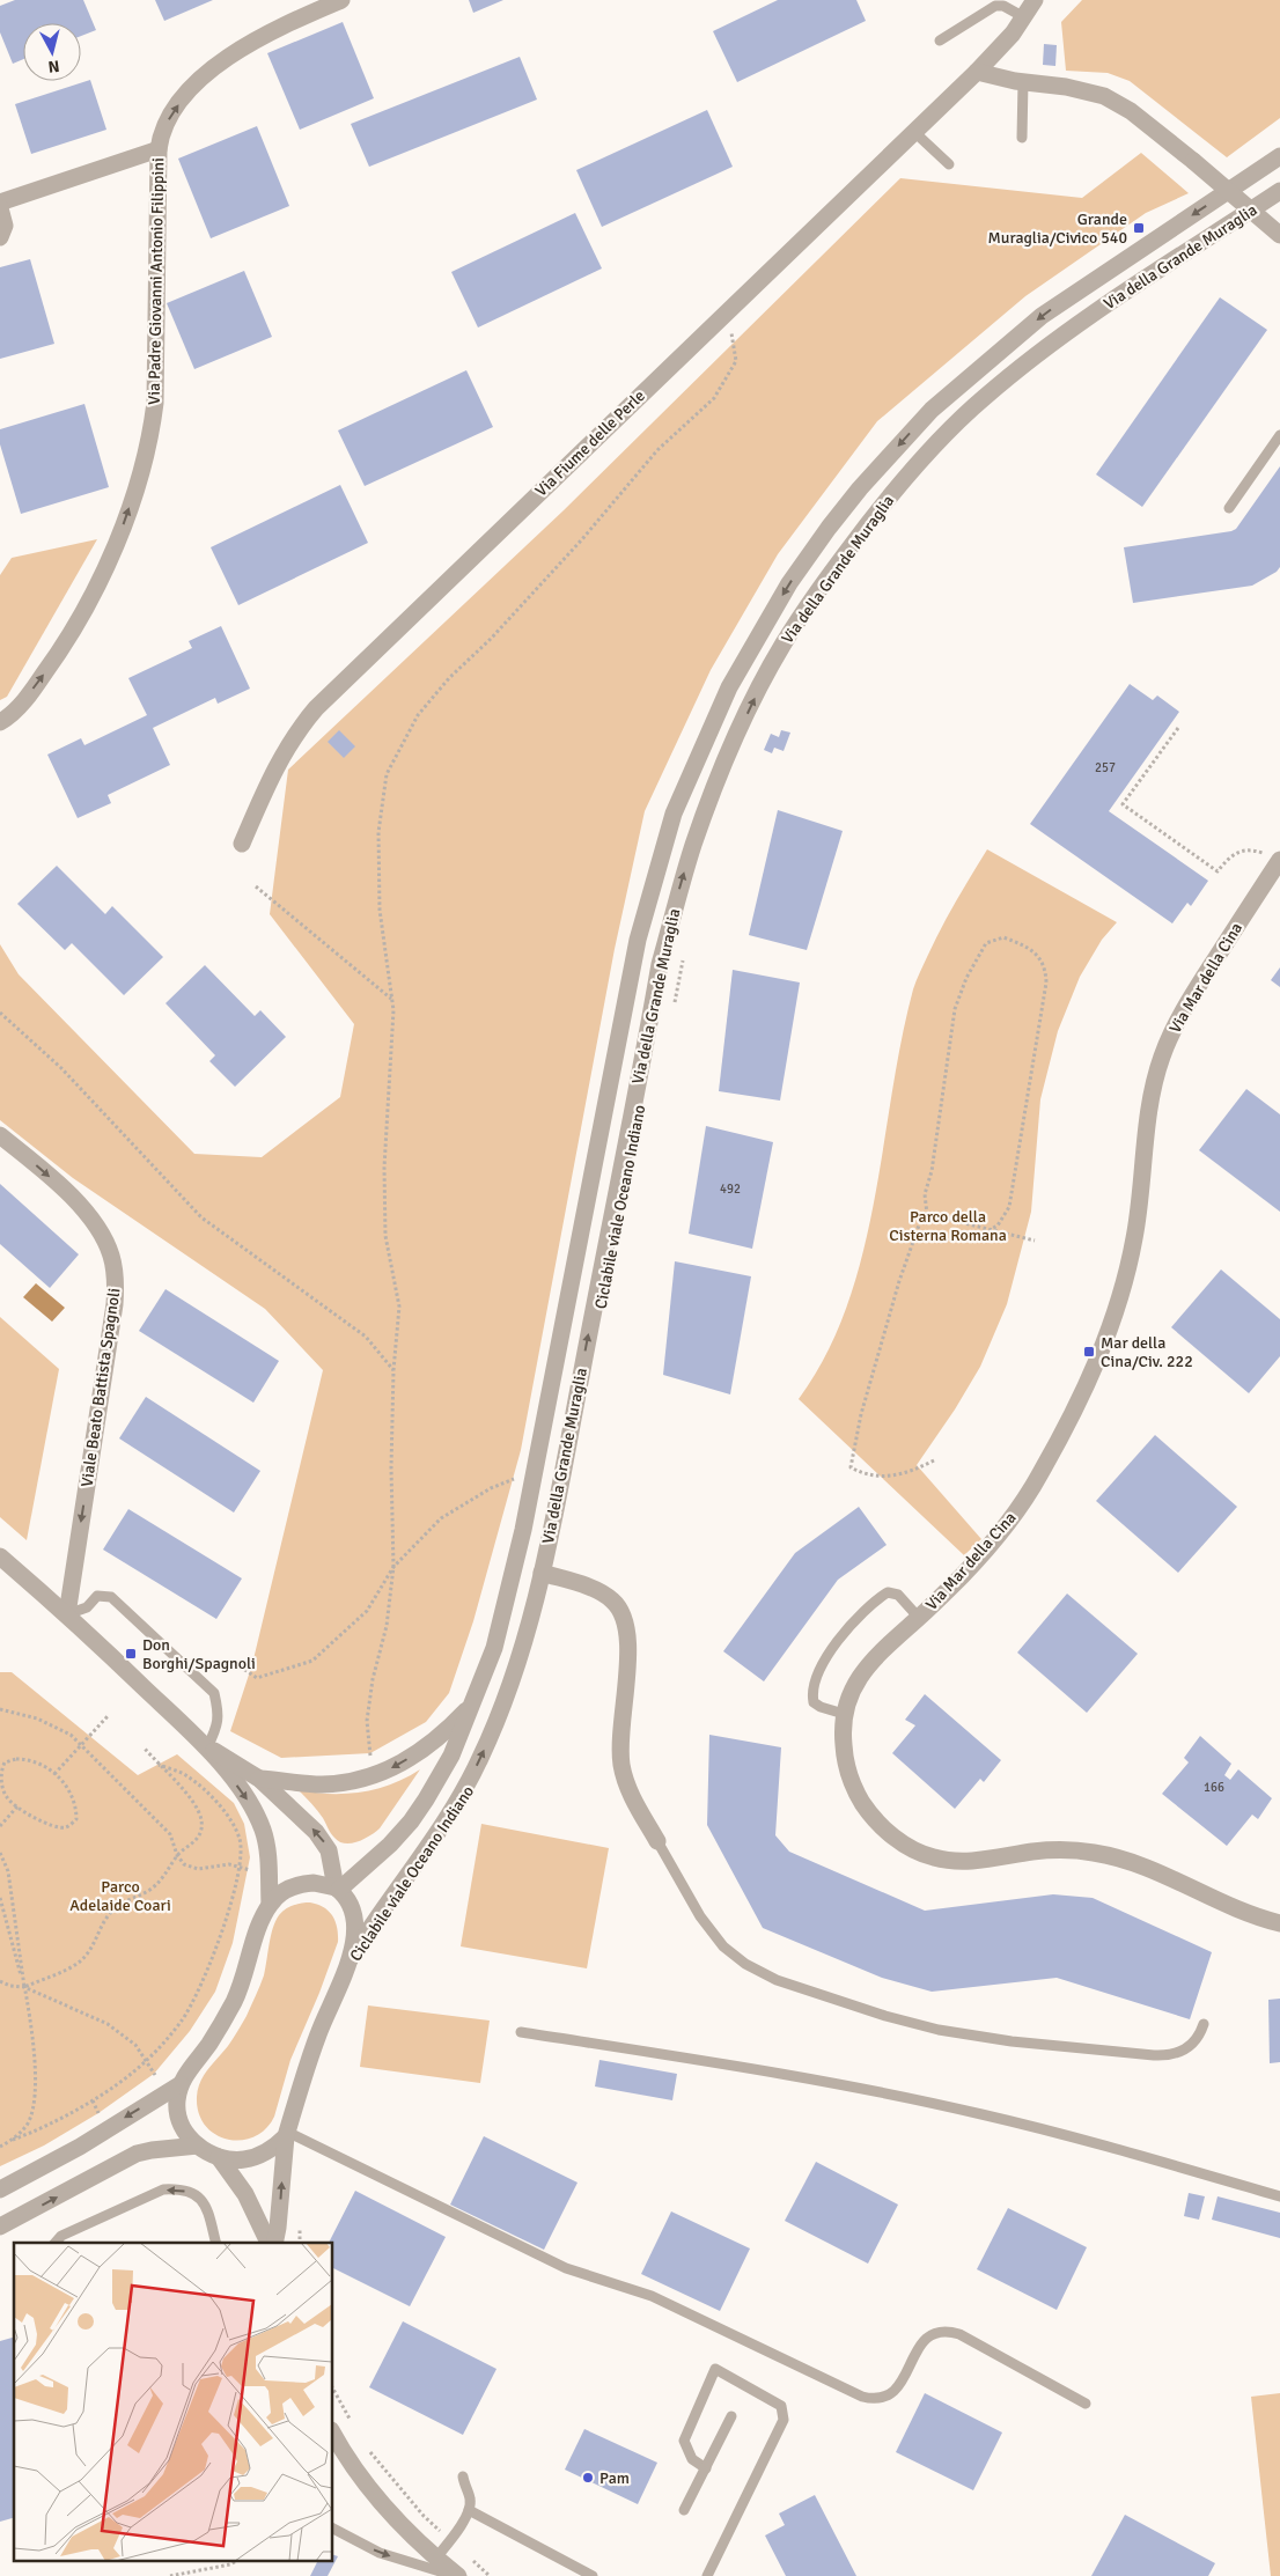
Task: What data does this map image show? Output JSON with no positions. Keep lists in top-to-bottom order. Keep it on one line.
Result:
{"streets":{"street":["Via della Grande Muraglia","Via Padre Giovanni Antonio Filippini","Via Fiume delle Perle","Via Mar della Cina","Viale Beato Battista Spagnoli"]},"one_way":["Via Padre Giovanni Antonio Filippini","Viale Beato Battista Spagnoli"],"parks":["Parco della Cisterna Romana","Parco Adelaide Coari"],"places":{"transit":["Grande Muraglia/Civico 540","Mar della Cina/Civ. 222","Don Borghi/Spagnoli"],"other":["Pam"]},"house_numbers":["257","492","166"],"north":"bottom"}
